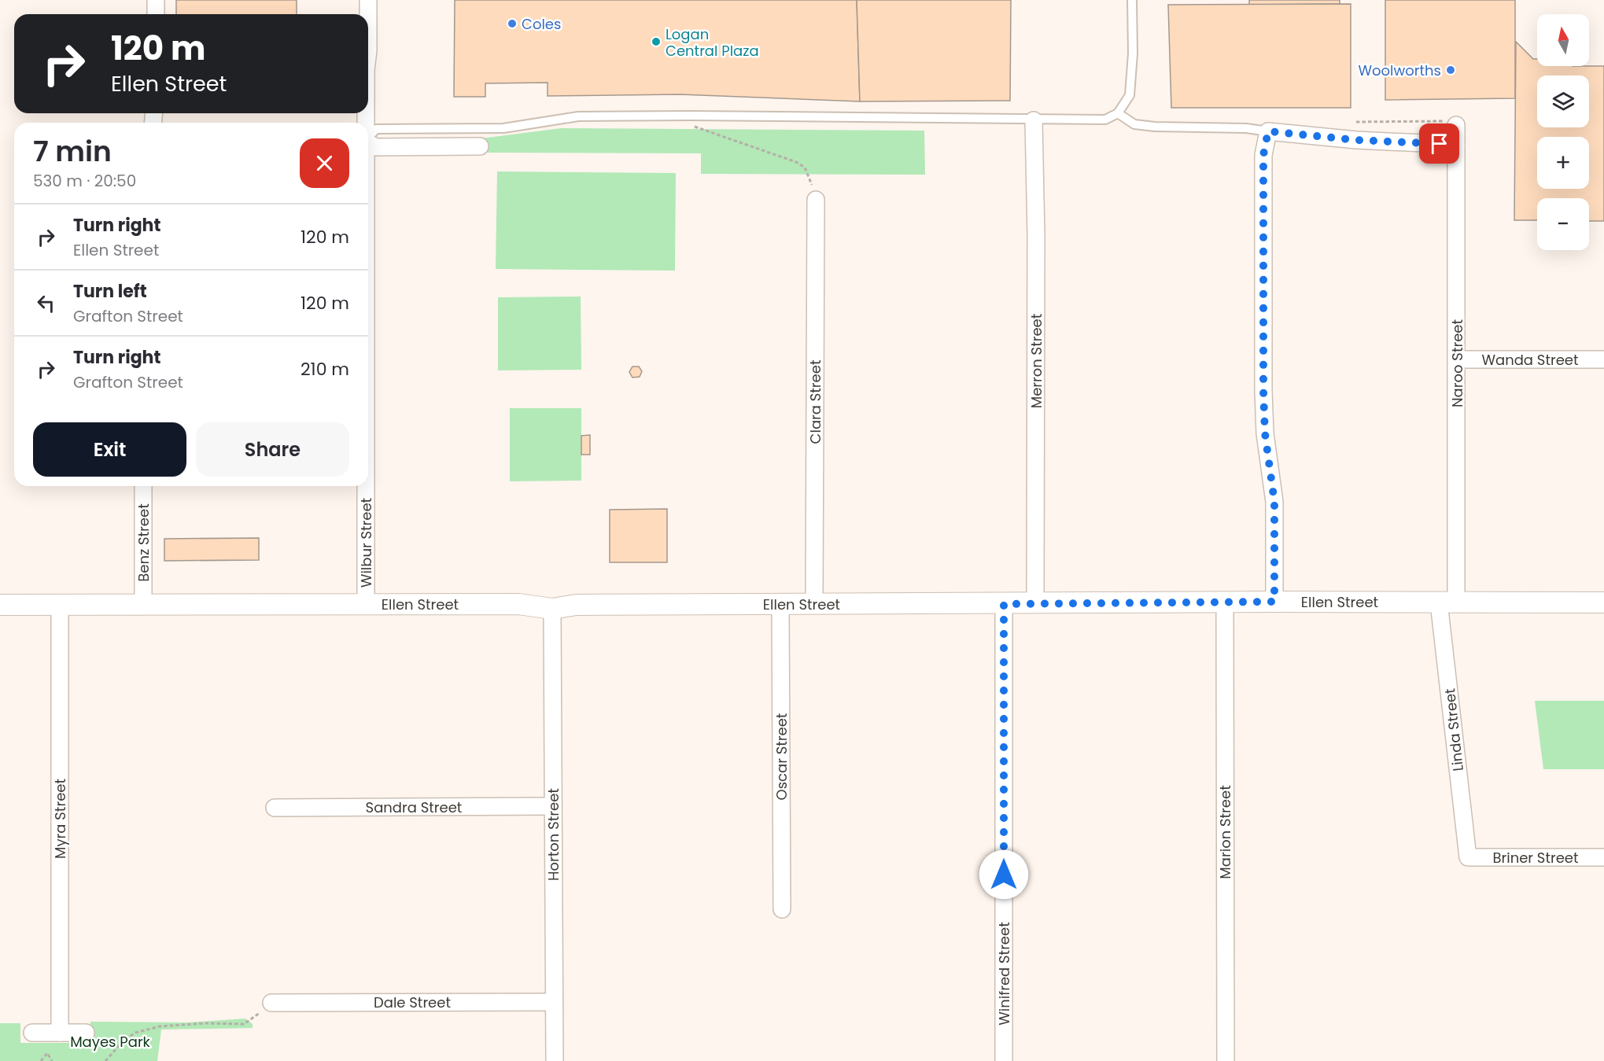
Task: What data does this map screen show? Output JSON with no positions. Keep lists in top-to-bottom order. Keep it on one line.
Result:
{"streets":{"street":["Wanda Street","Merron Street","Naroo Street","Clara Street","Benz Street","Wilbur Street","Ellen Street","Linda Street","Oscar Street","Sandra Street","Myra Street","Marion Street","Horton Street","Briner Street","Winifred Street","Dale Street"]},"crossings":[["Wanda Street","Naroo Street"],["Merron Street","Ellen Street"],["Naroo Street","Ellen Street"],["Naroo Street","Linda Street"],["Clara Street","Ellen Street"],["Benz Street","Ellen Street"],["Wilbur Street","Ellen Street"],["Ellen Street","Linda Street"],["Ellen Street","Oscar Street"],["Ellen Street","Myra Street"],["Ellen Street","Marion Street"],["Ellen Street","Horton Street"],["Ellen Street","Winifred Street"],["Linda Street","Briner Street"],["Sandra Street","Horton Street"],["Horton Street","Dale Street"]],"parks":["Mayes Park"],"places":["Coles","Logan Central Plaza","Woolworths"],"north":"top","page":{"map_buttons":["+","−"],"turn":["120 m","Ellen Street"],"heading":["7 min","530 m · 20:50"],"list":[{"name":"Turn right","note":"Ellen Street","value":"120 m"},{"name":"Turn left","note":"Grafton Street","value":"120 m"},{"name":"Turn right","note":"Grafton Street","value":"210 m"}],"buttons":["Exit","Share"]}}
